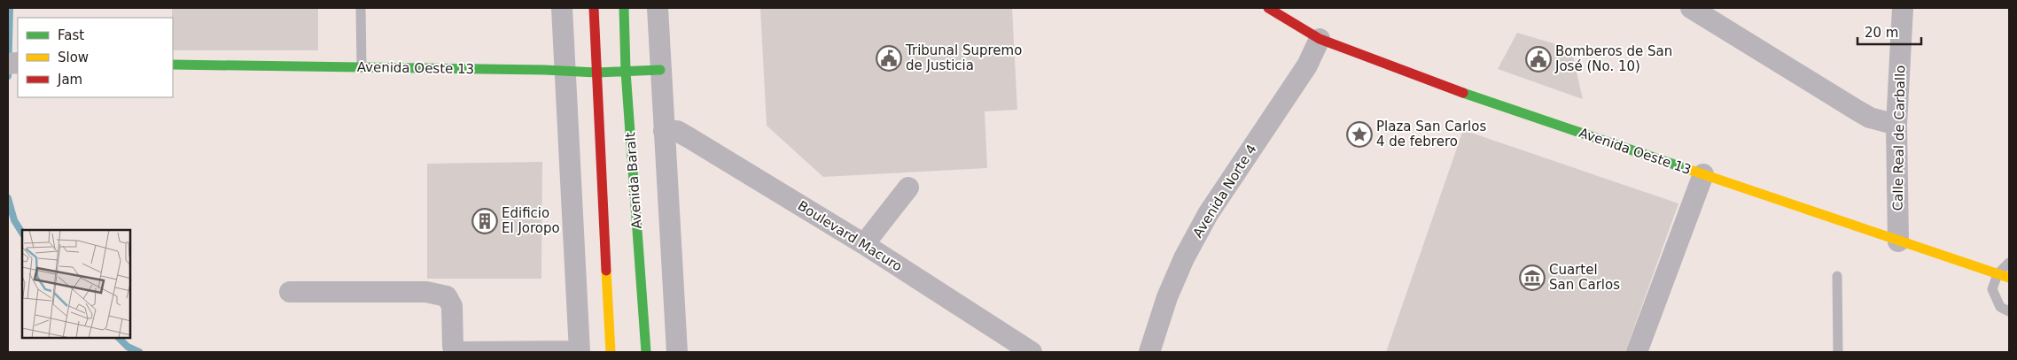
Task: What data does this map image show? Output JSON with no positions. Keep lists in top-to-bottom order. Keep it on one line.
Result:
{"streets":{"street":["Avenida Oeste 13","Calle Real de Carballo","Avenida Baralt","Avenida Norte 4","Boulevard Macuro"]},"crossings":[["Avenida Oeste 13","Calle Real de Carballo"],["Avenida Oeste 13","Avenida Baralt"],["Avenida Oeste 13","Avenida Norte 4"]],"places":{"public building":["Tribunal Supremo de Justicia","Bomberos de San José (No. 10)"],"place":["Plaza San Carlos 4 de febrero"],"building":["Edificio El Joropo"],"museum":["Cuartel San Carlos"]},"legend":["Fast","Slow","Jam"],"scale_bar":"20 m"}
